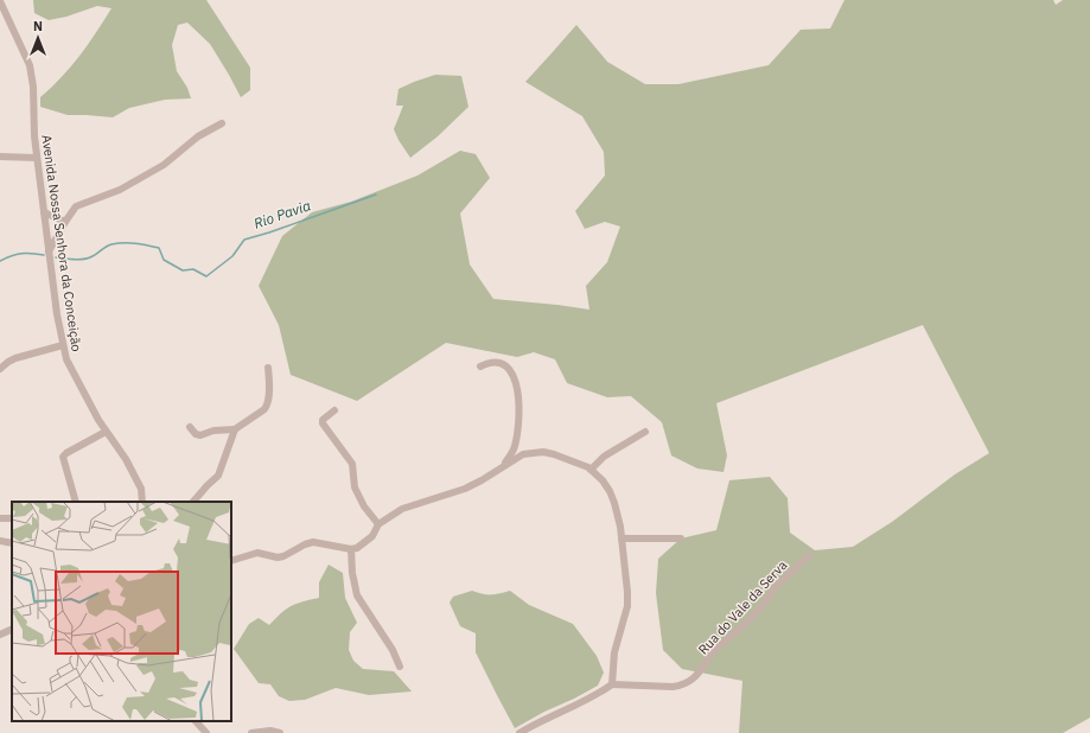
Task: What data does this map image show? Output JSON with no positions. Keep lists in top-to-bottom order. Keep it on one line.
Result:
{"streets":{"street":["Avenida Nossa Senhora da Conceição","Rua do Vale da Serva"]},"water":["Rio Pavia"],"north":"top"}
